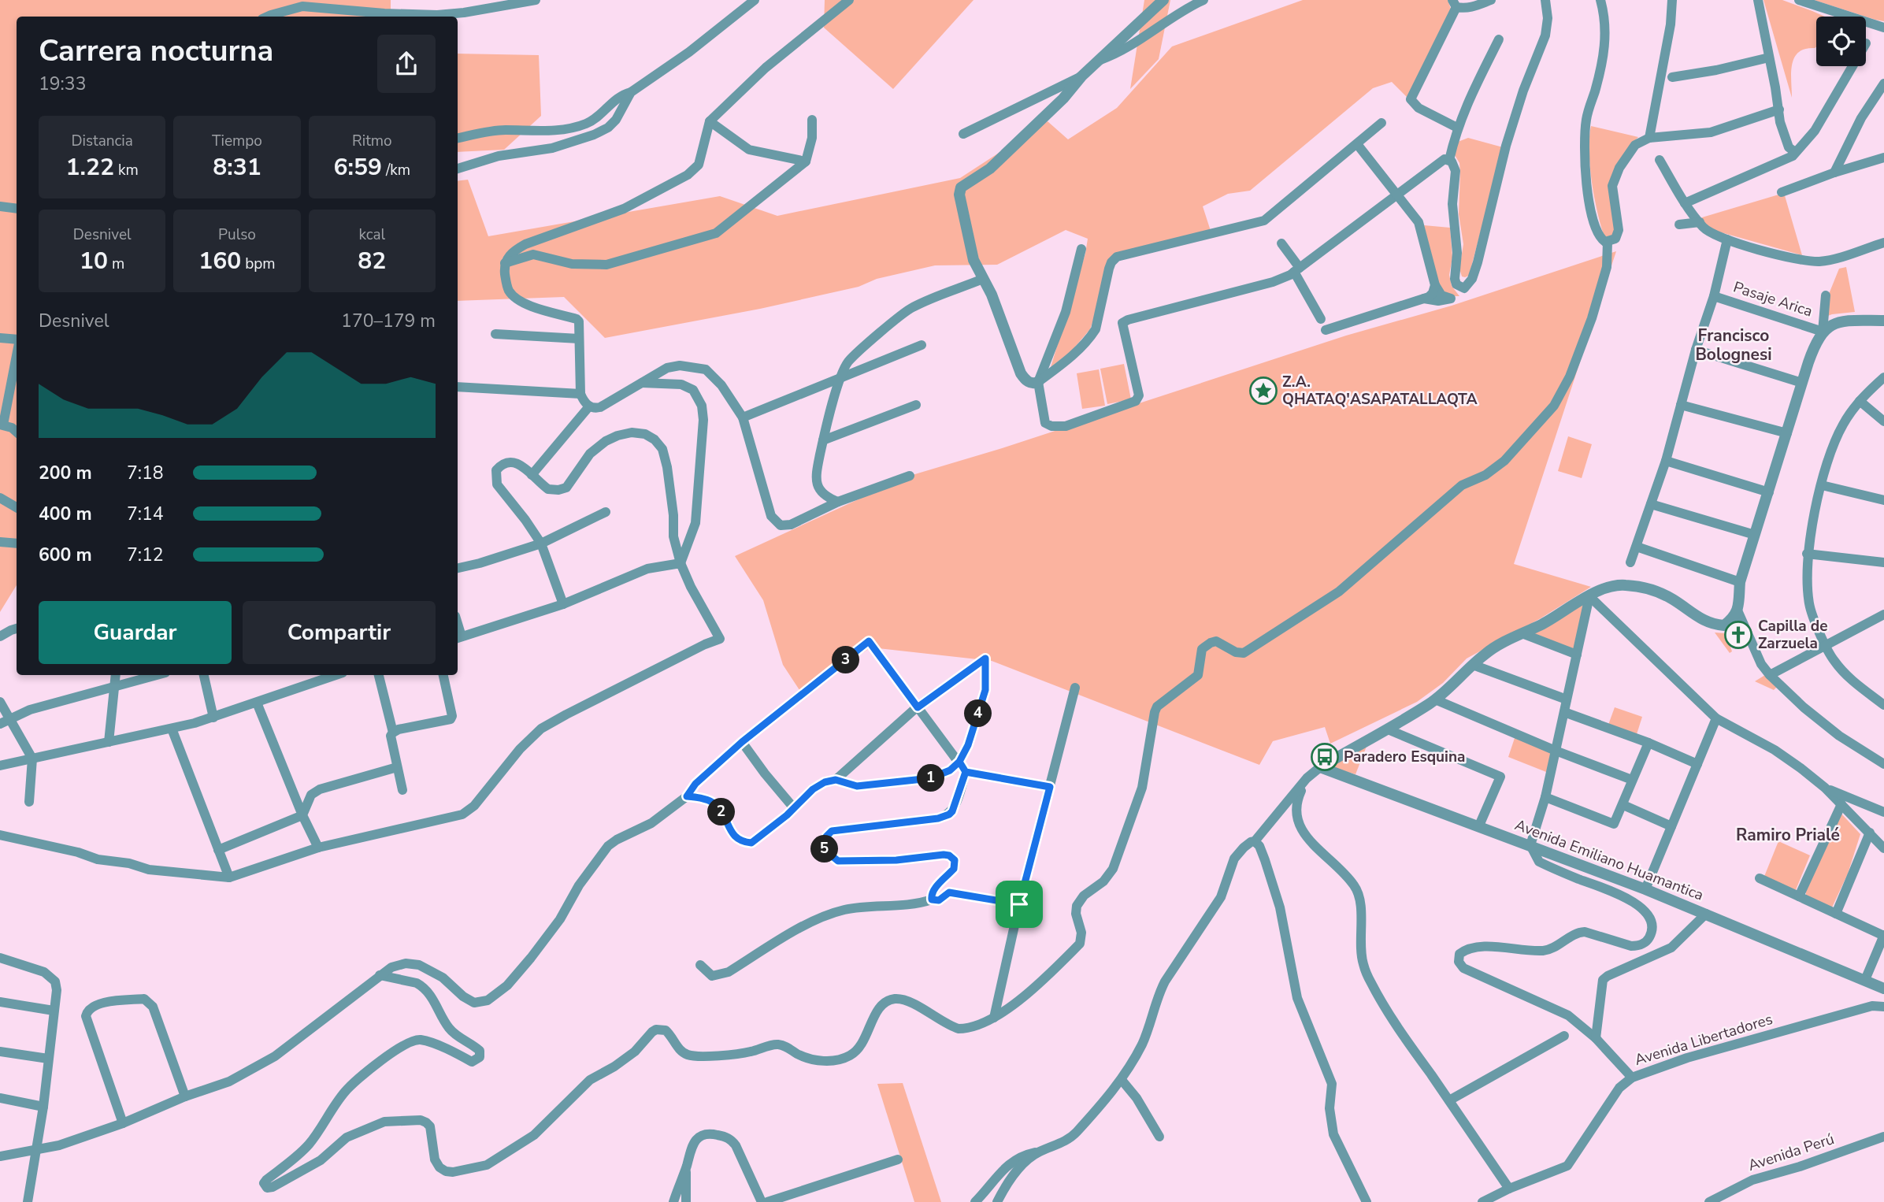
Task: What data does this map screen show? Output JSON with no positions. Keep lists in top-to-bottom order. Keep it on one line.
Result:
{"streets":{"street":["Pasaje Arica","Avenida Emiliano Huamantica","Avenida Libertadores","Avenida Perú"]},"districts":["Francisco Bolognesi","Ramiro Prialé"],"places":{"place":["Z.A. QHATAQ'ASAPATALLAQTA"],"church":["Capilla de Zarzuela"],"bus stop":["Paradero Esquina"]},"page":{"heading":["Carrera nocturna","19:33"],"stats":[["Distancia","1.22 km"],["Tiempo","8:31"],["Ritmo","6:59 /km"],["Desnivel","10 m"],["Pulso","160 bpm"],["kcal","82"]],"chart":["Desnivel","170–179 m"],"list":[{"name":"200 m","note":"7:18"},{"name":"400 m","note":"7:14"},{"name":"600 m","note":"7:12"}],"buttons":["Guardar","Compartir"],"pins":["3","4","1","2","5"]}}
